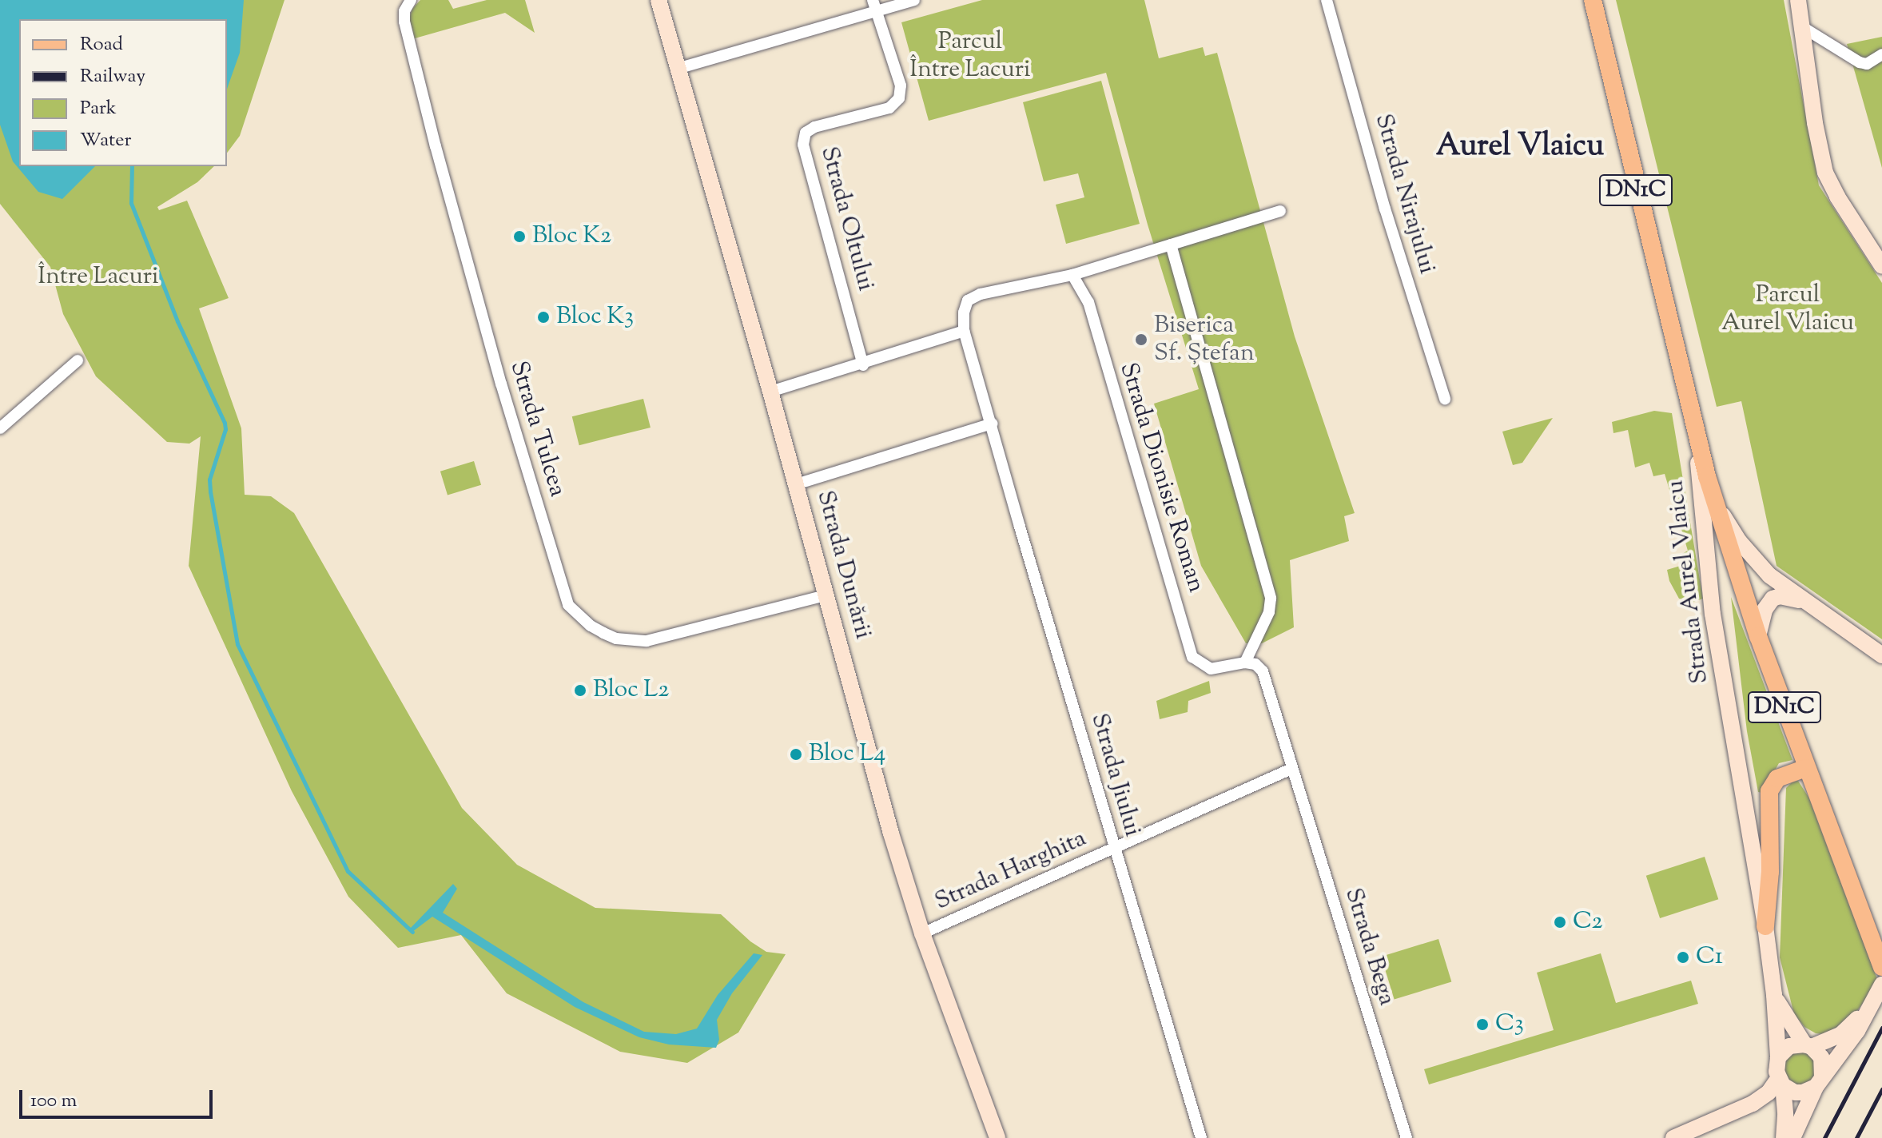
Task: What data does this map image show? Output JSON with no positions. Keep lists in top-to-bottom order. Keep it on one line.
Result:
{"streets":{"main road":["DN1C","Strada Aurel Vlaicu"],"street":["Strada Nirajului","Strada Oltului","Strada Tulcea","Strada Dionisie Roman","Strada Dunării","Strada Jiului","Strada Harghita","Strada Bega"]},"crossings":[["DN1C","Strada Aurel Vlaicu"],["Strada Tulcea","Strada Dunării"],["Strada Dunării","Strada Harghita"],["Strada Jiului","Strada Harghita"],["Strada Harghita","Strada Bega"]],"districts":["Aurel Vlaicu"],"parks":["Parcul Între Lacuri","Între Lacuri","Parcul Aurel Vlaicu"],"places":["Bloc K2","Bloc K3","Biserica Sf. Ștefan","Bloc L2","Bloc L4","C2","C1","C3"],"legend":["Road","Railway","Park","Water"],"scale_bar":"100 m"}
